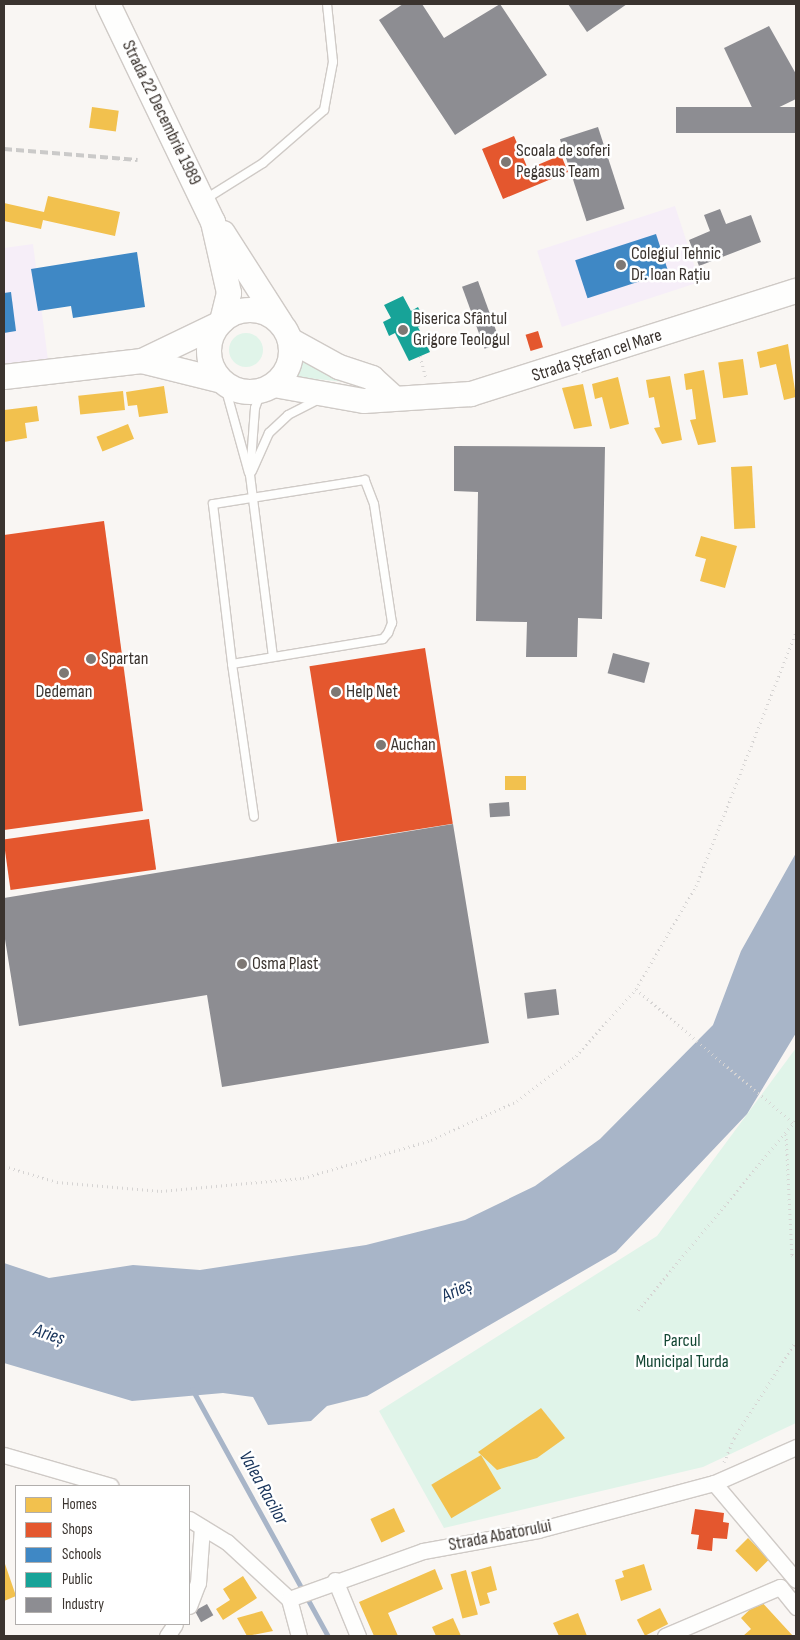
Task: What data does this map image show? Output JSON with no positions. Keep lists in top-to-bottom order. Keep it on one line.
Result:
{"streets":{"main road":["Strada 22 Decembrie 1989","Strada Ștefan cel Mare"],"street":["Strada Abatorului"]},"crossings":[["Strada 22 Decembrie 1989","Strada Ștefan cel Mare"]],"water":["Arieș","Valea Racilor"],"parks":["Parcul Municipal Turda"],"places":["Scoala de soferi Pegasus Team","Colegiul Tehnic Dr. Ioan Rațiu","Biserica Sfântul Grigore Teologul","Spartan","Dedeman","Help Net","Auchan","Osma Plast"],"legend":["Homes","Shops","Schools","Public","Industry"]}
